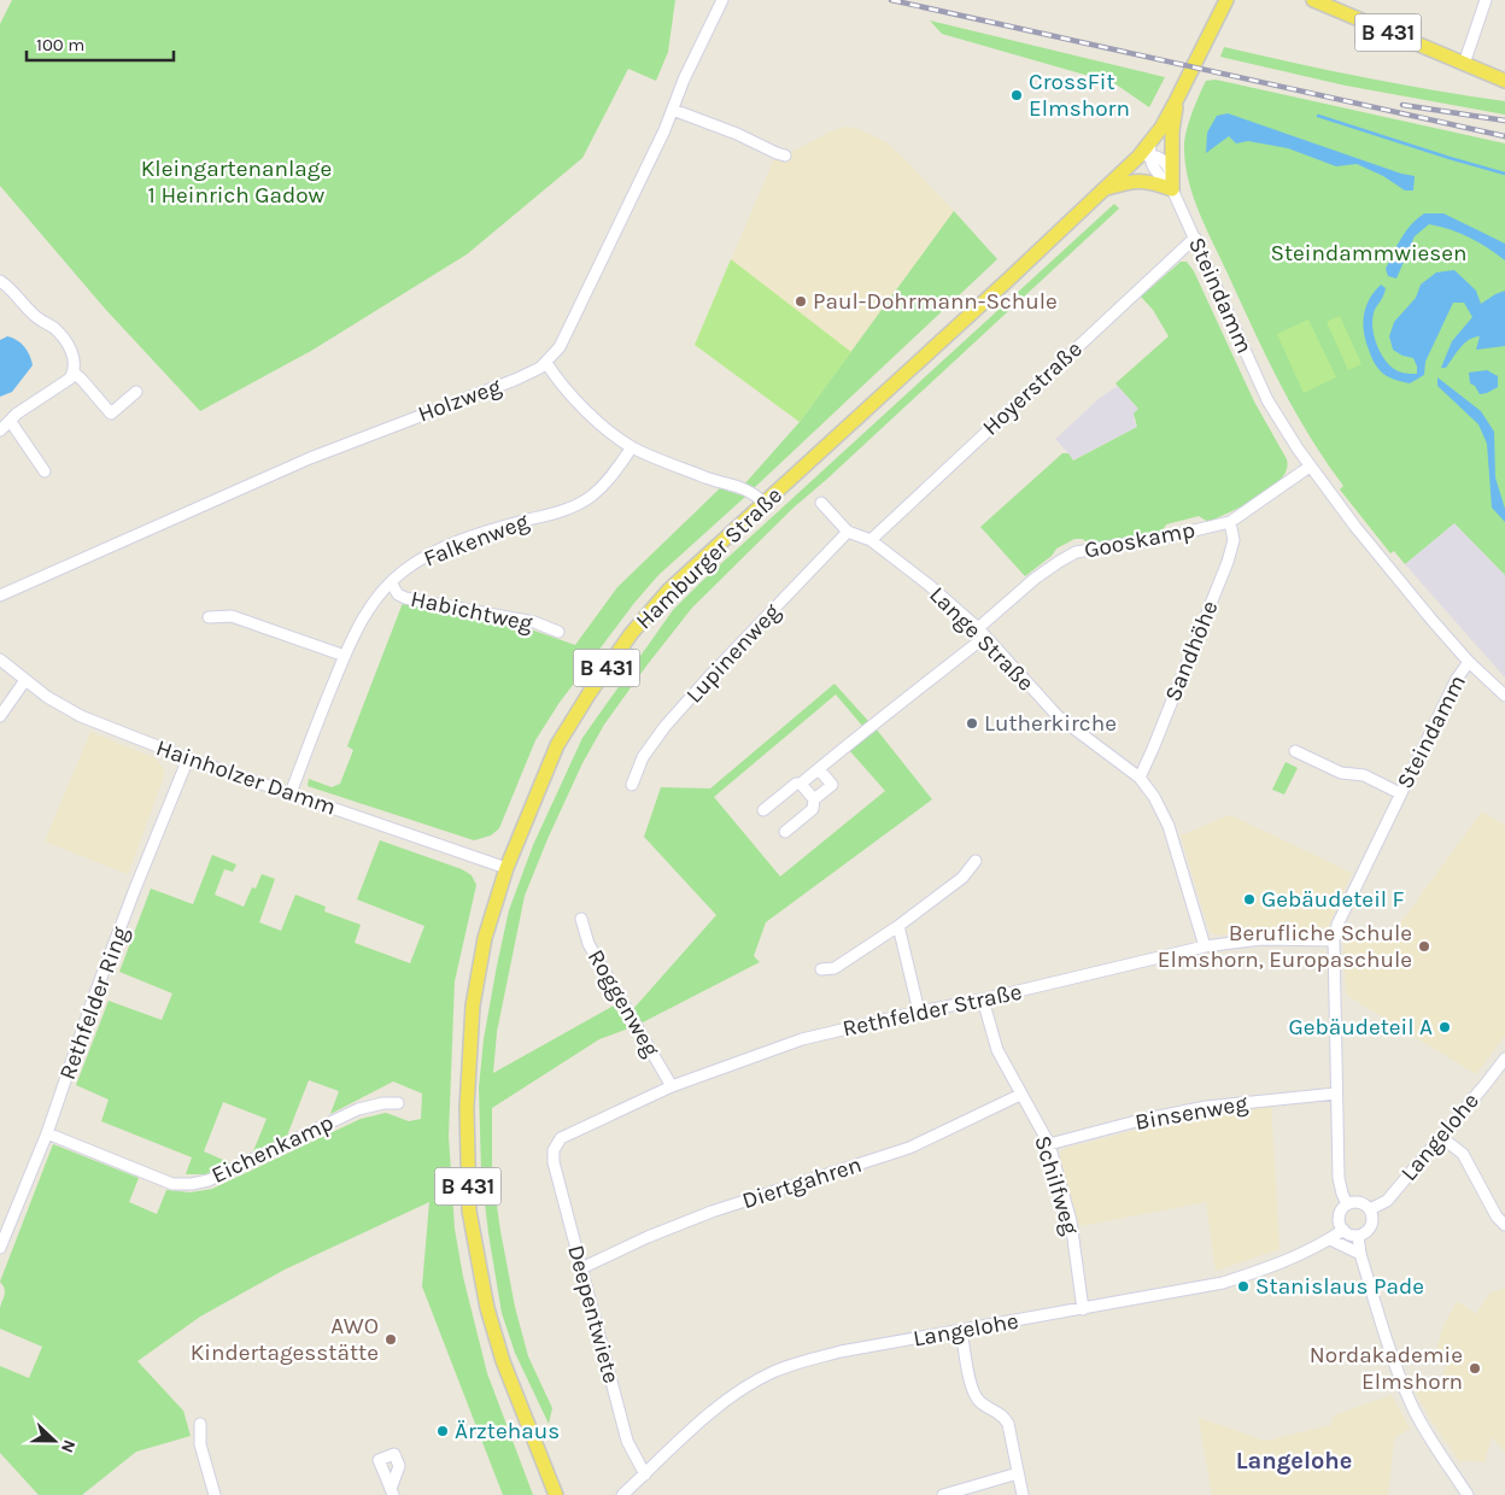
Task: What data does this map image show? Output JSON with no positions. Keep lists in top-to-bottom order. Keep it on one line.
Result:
{"streets":{"main road":["B 431","Hamburger Straße"],"street":["Steindamm","Hoyerstraße","Holzweg","Falkenweg","Gooskamp","Habichtweg","Lange Straße","Sandhöhe","Lupinenweg","Hainholzer Damm","Rethfelder Ring","Roggenweg","Rethfelder Straße","Binsenweg","Langelohe","Eichenkamp","Diertgahren","Schilfweg","Deepentwiete"]},"crossings":[["Steindamm","Hoyerstraße"],["Steindamm","Gooskamp"],["Steindamm","Hamburger Straße"],["Steindamm","Rethfelder Straße"],["Steindamm","Binsenweg"],["Steindamm","Langelohe"],["Hoyerstraße","Lange Straße"],["Falkenweg","Habichtweg"],["Falkenweg","Hainholzer Damm"],["Gooskamp","Lange Straße"],["Gooskamp","Sandhöhe"],["Hamburger Straße","Hainholzer Damm"],["Lange Straße","Sandhöhe"],["Lange Straße","Lupinenweg"],["Lange Straße","Rethfelder Straße"],["Hainholzer Damm","Rethfelder Ring"],["Rethfelder Ring","Eichenkamp"],["Roggenweg","Rethfelder Straße"],["Rethfelder Straße","Schilfweg"],["Rethfelder Straße","Deepentwiete"],["Binsenweg","Schilfweg"],["Langelohe","Schilfweg"],["Langelohe","Deepentwiete"],["Diertgahren","Schilfweg"],["Diertgahren","Deepentwiete"]],"districts":["Langelohe"],"parks":["Kleingartenanlage 1 Heinrich Gadow","Steindammwiesen"],"places":["CrossFit Elmshorn","Paul-Dohrmann-Schule","Lutherkirche","Gebäudeteil F","Berufliche Schule Elmshorn, Europaschule","Gebäudeteil A","Stanislaus Pade","AWO Kindertagesstätte","Nordakademie Elmshorn","Ärztehaus"],"scale_bar":"100 m","north":"right"}
